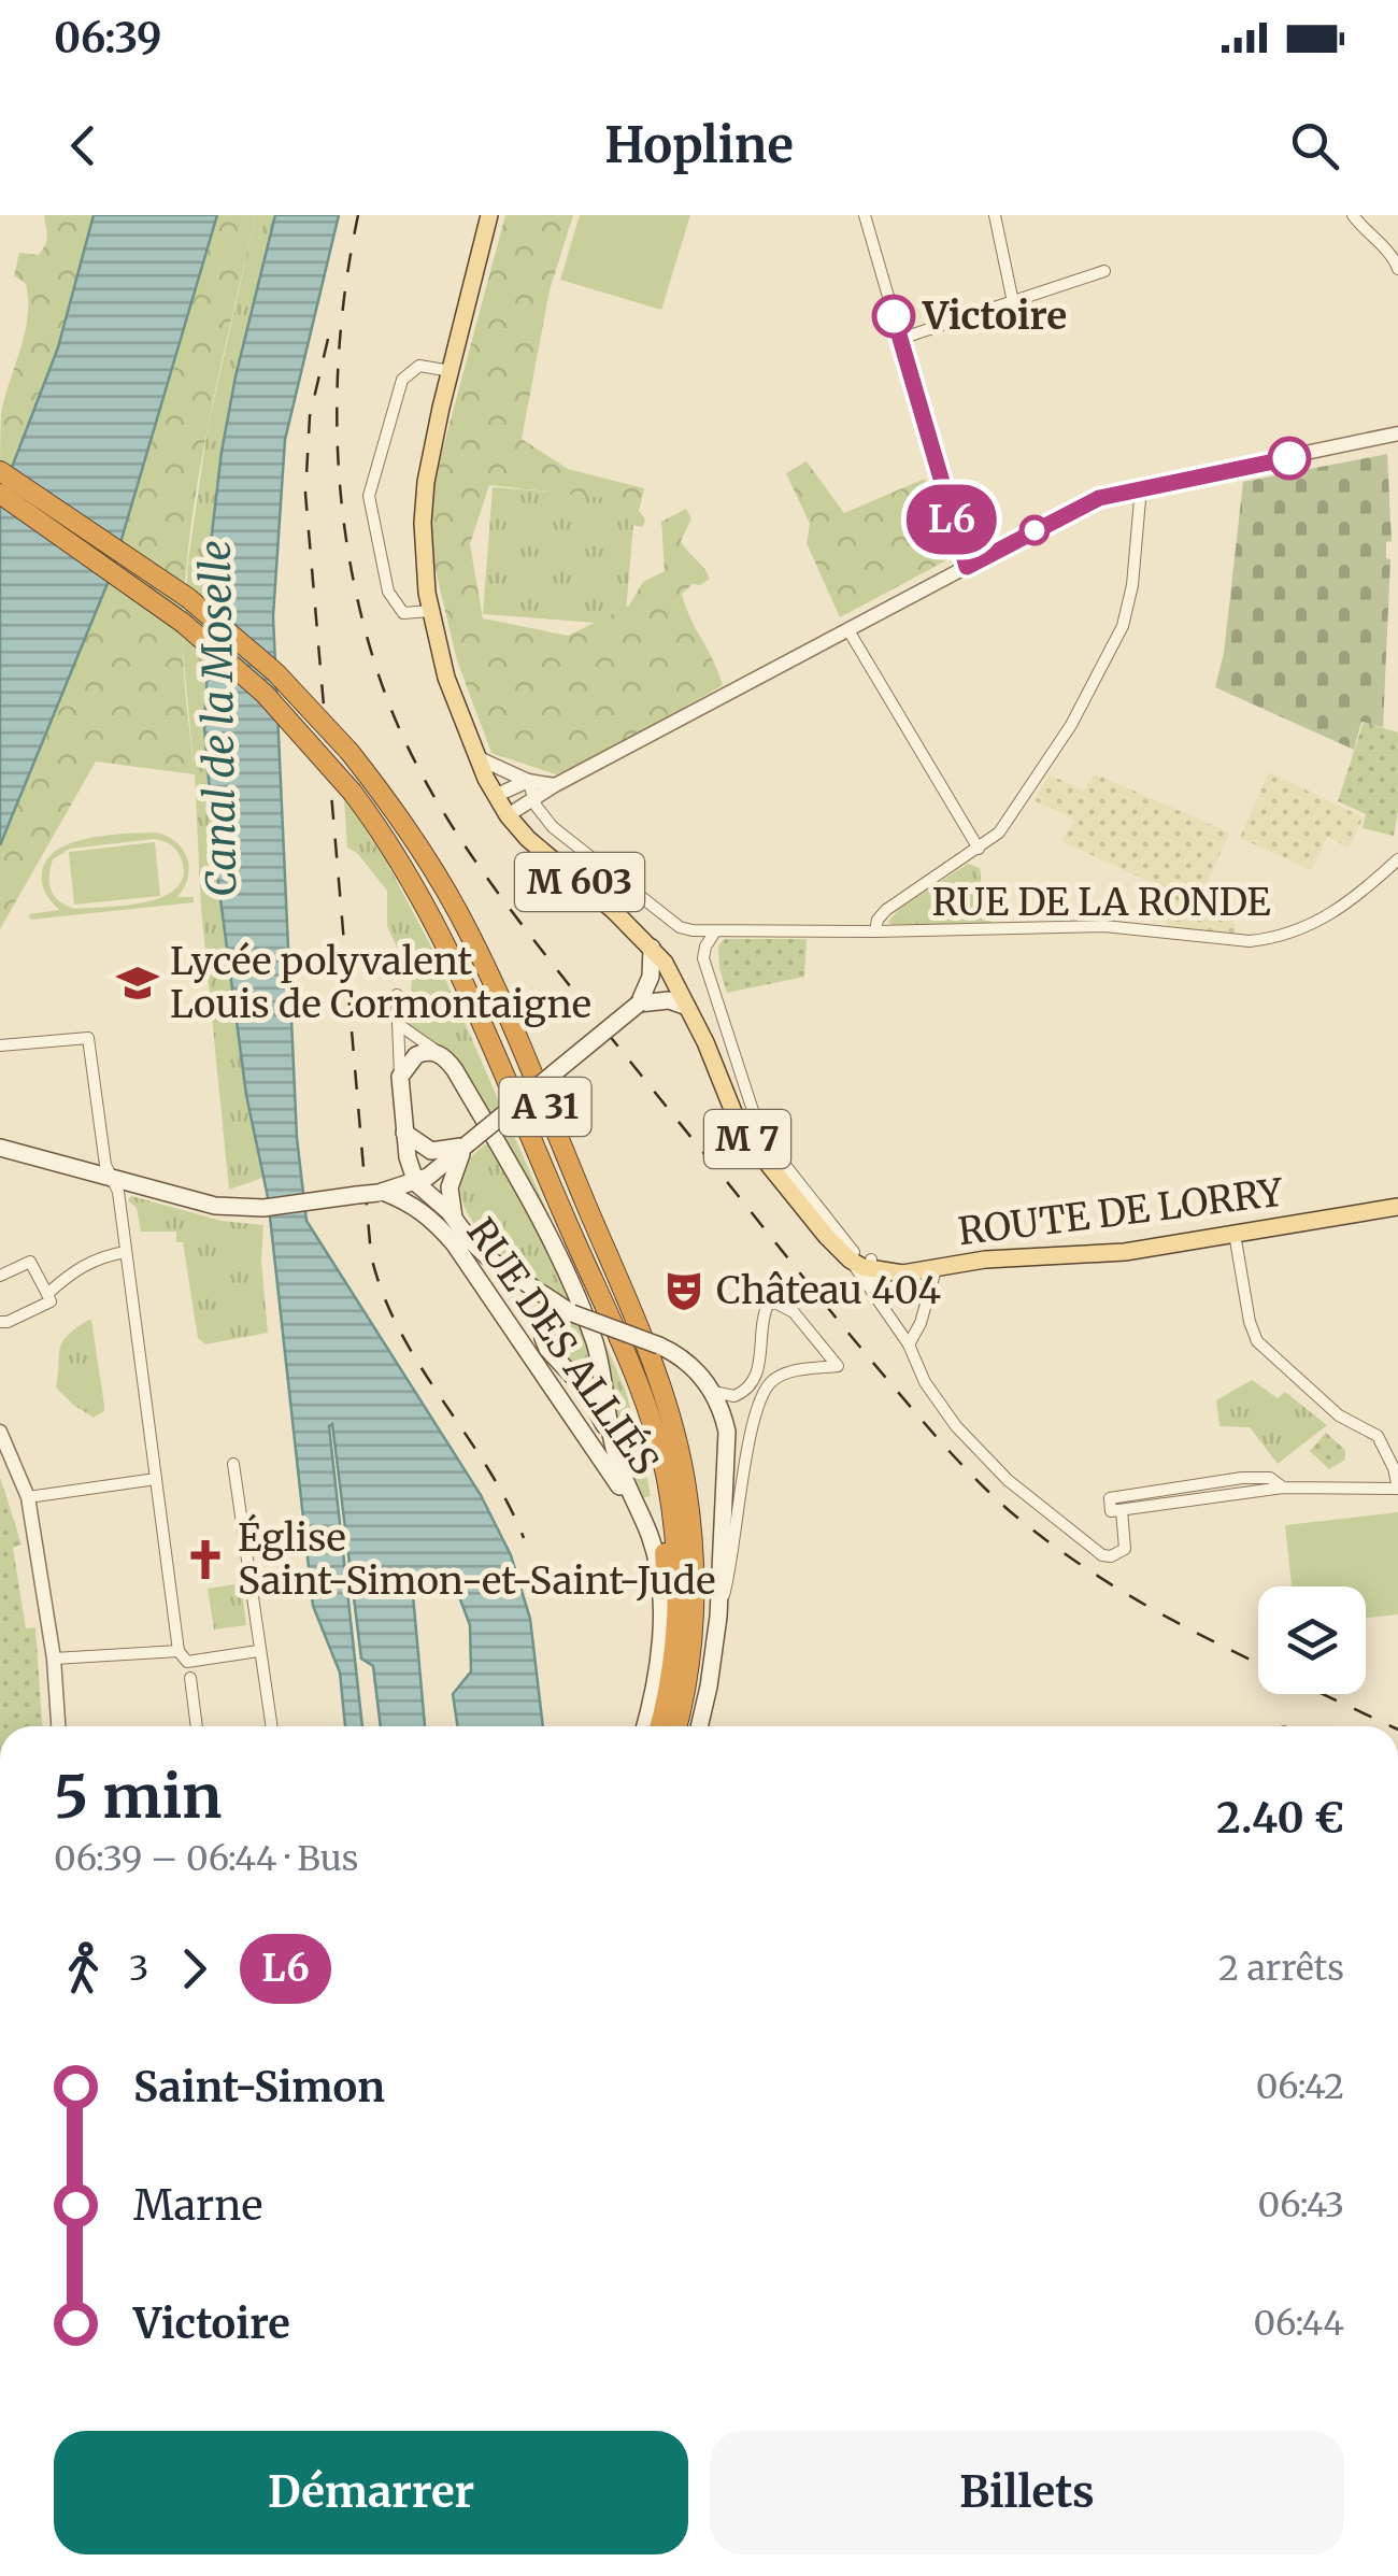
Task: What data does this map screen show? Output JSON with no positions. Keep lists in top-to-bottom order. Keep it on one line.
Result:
{"streets":{"highway":["A 31"],"main road":["M 603","M 7","ROUTE DE LORRY","RUE DES ALLIÉS"],"street":["RUE DE LA RONDE"]},"crossings":[["M 603","ROUTE DE LORRY"]],"water":["Canal de la Moselle"],"places":{"other":["Victoire"],"school or university":["Lycée polyvalent Louis de Cormontaigne"],"theatre":["Château 404"],"church":["Église Saint-Simon-et-Saint-Jude"]},"lines":["bus line L6"],"page":{"status":"06:39","header":"Hopline","on_map":"L6","heading":["5 min","06:39 – 06:44 · Bus","2.40 €"],"legs":["3","L6","2 arrêts"],"list":[{"name":"Saint-Simon","value":"06:42"},{"name":"Marne","value":"06:43"},{"name":"Victoire","value":"06:44"}],"buttons":["Démarrer","Billets"]}}
